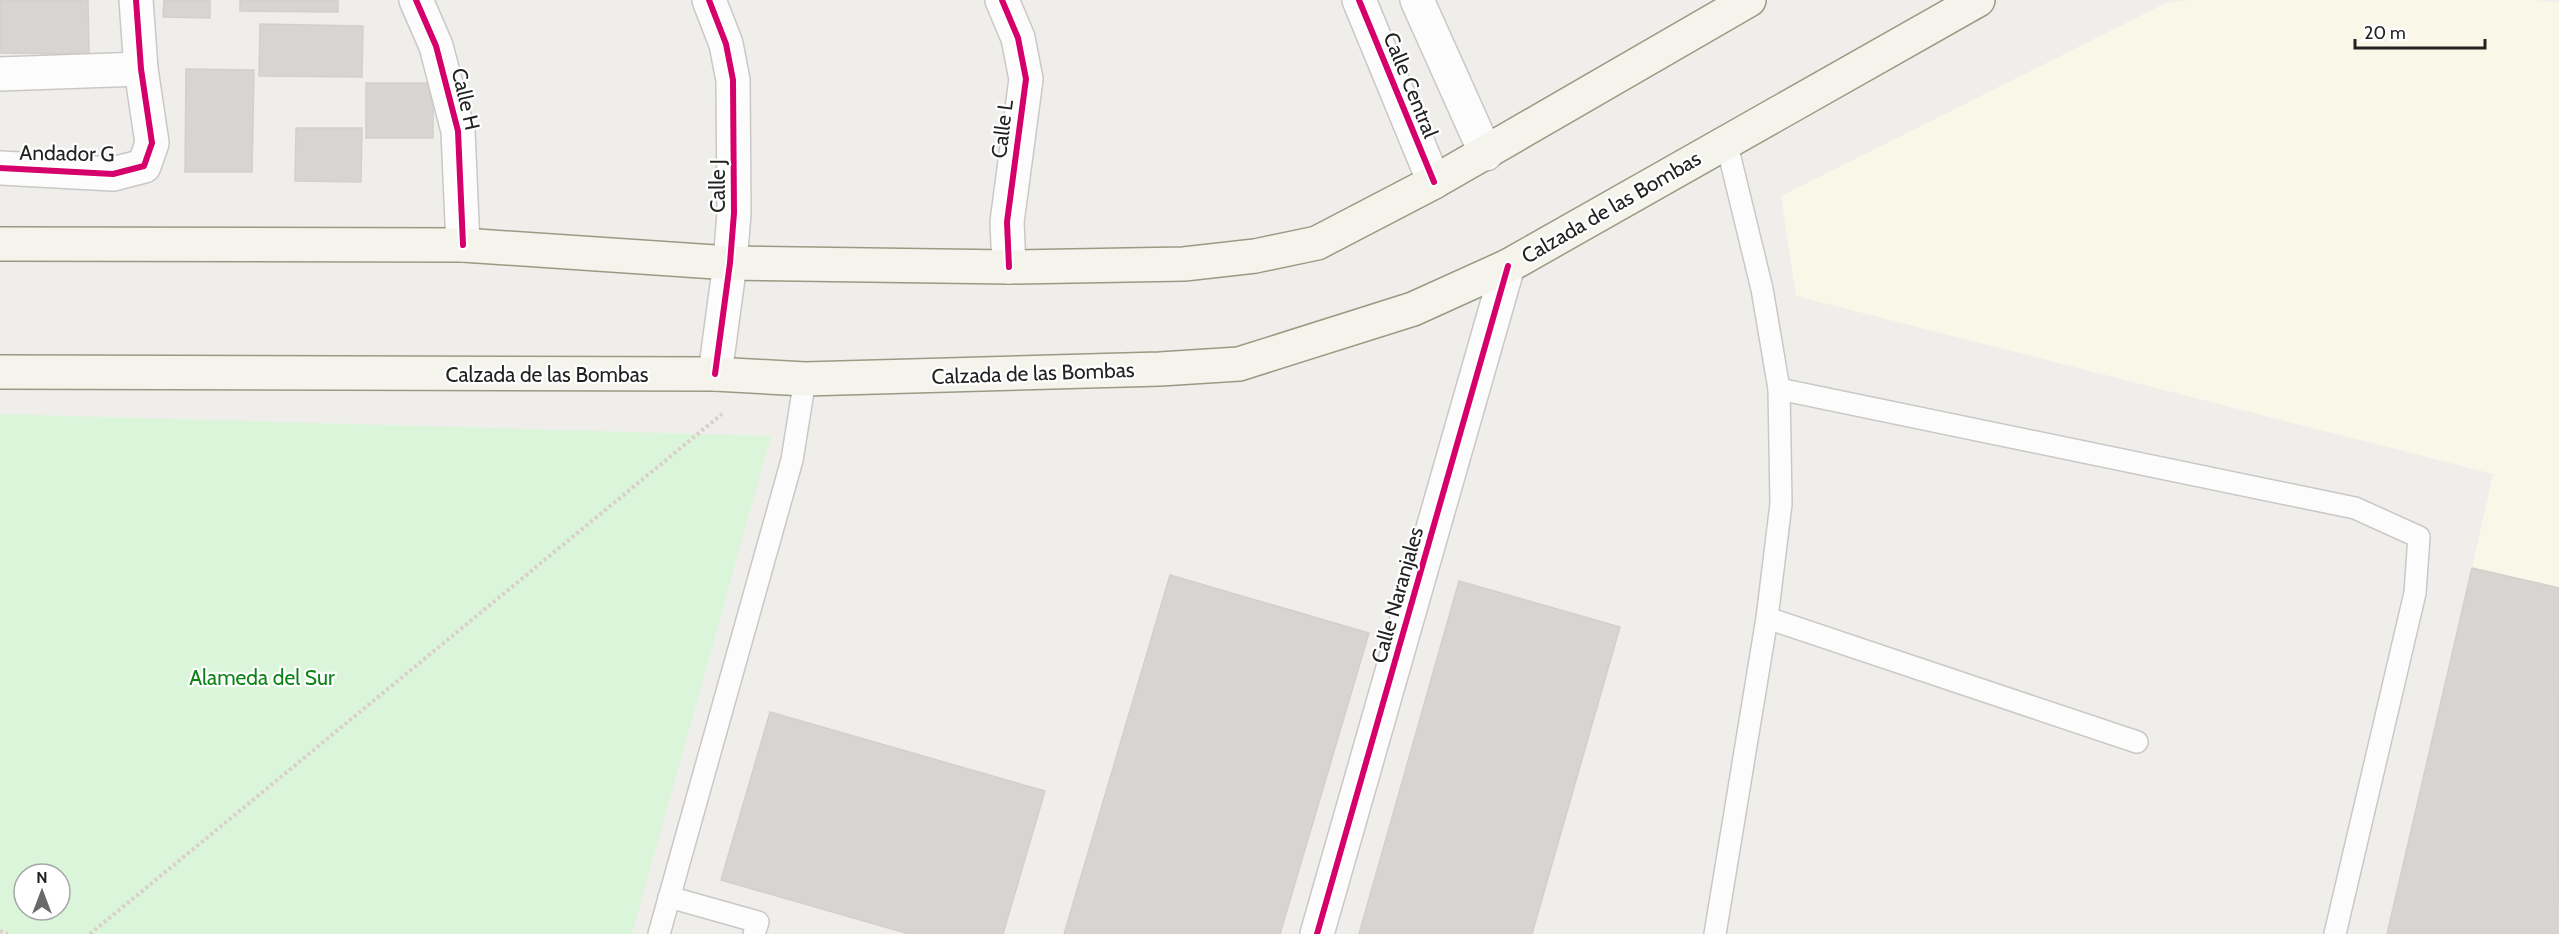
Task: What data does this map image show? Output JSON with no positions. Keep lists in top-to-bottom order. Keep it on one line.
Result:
{"streets":{"main road":["Calzada de las Bombas"],"street":["Calle Central","Calle H","Calle L","Andador G","Calle J","Calle Naranjales"]},"crossings":[["Calle J","Calzada de las Bombas"],["Calzada de las Bombas","Calle Naranjales"]],"parks":["Alameda del Sur"],"scale_bar":"20 m","north":"top"}
